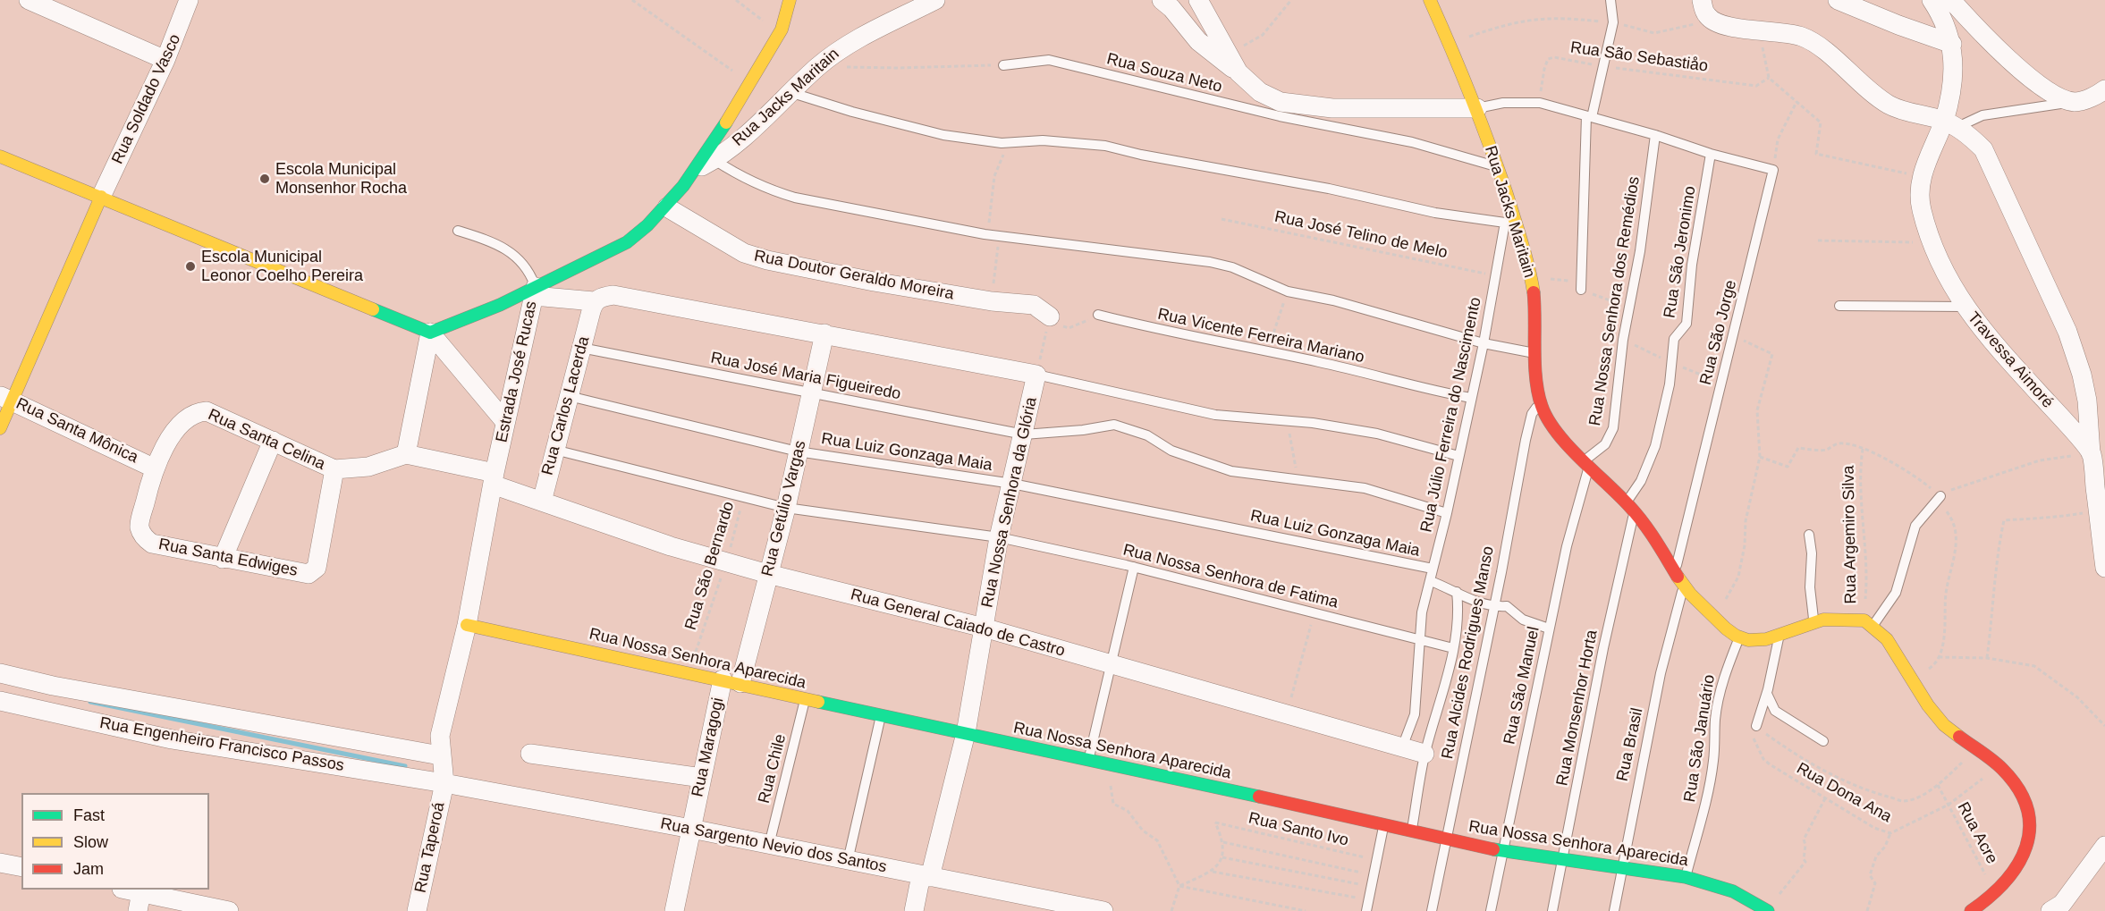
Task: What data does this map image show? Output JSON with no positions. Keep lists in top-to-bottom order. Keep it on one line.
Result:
{"streets":{"street":["Rua Jacks Maritain","Rua Soldado Vasco","Rua Doutor Geraldo Moreira","Travessa Aimoré","Estrada José Rucas","Rua Carlos Lacerda","Rua Santa Mônica","Rua Santa Celina","Rua Nossa Senhora da Glória","Rua Getúlio Vargas","Rua Santa Edwiges","Rua General Caiado de Castro","Rua Nossa Senhora Aparecida","Rua Engenheiro Francisco Passos","Rua Maragogi","Rua Sargento Nevio dos Santos","Rua Taperoá"],"lane":["Rua Souza Neto","Rua São Jeronimo","Rua Nossa Senhora dos Remédios","Rua São Jorge","Rua Vicente Ferreira Mariano","Rua José Maria Figueiredo","Rua Júlio Ferreira do Nascimento","Rua Luiz Gonzaga Maia","Rua Nossa Senhora de Fatima","Rua Alcides Rodrigues Manso","Rua São Manuel","Rua Monsenhor Horta","Rua São Januário","Rua Brasil","Rua Chile"],"path":["Rua São Sebastiåo","Rua José Telino de Melo","Rua Argemiro Silva","Rua São Bernardo","Rua Dona Ana","Rua Santo Ivo","Rua Acre"]},"crossings":[["Rua Souza Neto","Rua Jacks Maritain"],["Rua Jacks Maritain","Rua São Jeronimo"],["Rua Jacks Maritain","Rua Nossa Senhora dos Remédios"],["Rua Jacks Maritain","Rua São Jorge"],["Rua Jacks Maritain","Estrada José Rucas"],["Rua Jacks Maritain","Rua Júlio Ferreira do Nascimento"],["Rua Jacks Maritain","Rua Alcides Rodrigues Manso"],["Rua Jacks Maritain","Rua São Manuel"],["Rua Jacks Maritain","Rua Monsenhor Horta"],["Rua Jacks Maritain","Rua São Januário"],["Rua Jacks Maritain","Rua Brasil"],["Rua José Telino de Melo","Rua Júlio Ferreira do Nascimento"],["Rua São Jeronimo","Rua Monsenhor Horta"],["Rua Doutor Geraldo Moreira","Estrada José Rucas"],["Rua Doutor Geraldo Moreira","Rua Nossa Senhora da Glória"],["Rua Nossa Senhora dos Remédios","Rua São Manuel"],["Rua Vicente Ferreira Mariano","Rua Júlio Ferreira do Nascimento"],["Estrada José Rucas","Rua General Caiado de Castro"],["Estrada José Rucas","Rua Nossa Senhora Aparecida"],["Estrada José Rucas","Rua Engenheiro Francisco Passos"],["Estrada José Rucas","Rua Sargento Nevio dos Santos"],["Estrada José Rucas","Rua Taperoá"],["Rua José Maria Figueiredo","Rua Carlos Lacerda"],["Rua José Maria Figueiredo","Rua Júlio Ferreira do Nascimento"],["Rua José Maria Figueiredo","Rua Nossa Senhora da Glória"],["Rua José Maria Figueiredo","Rua Getúlio Vargas"],["Rua Carlos Lacerda","Rua Luiz Gonzaga Maia"],["Rua Carlos Lacerda","Rua Nossa Senhora de Fatima"],["Rua Carlos Lacerda","Rua General Caiado de Castro"],["Rua Júlio Ferreira do Nascimento","Rua Luiz Gonzaga Maia"],["Rua Júlio Ferreira do Nascimento","Rua Nossa Senhora de Fatima"],["Rua Júlio Ferreira do Nascimento","Rua General Caiado de Castro"],["Rua Santa Mônica","Rua Santa Celina"],["Rua Santa Mônica","Rua Santa Edwiges"],["Rua Santa Celina","Rua Santa Edwiges"],["Rua Luiz Gonzaga Maia","Rua Nossa Senhora da Glória"],["Rua Luiz Gonzaga Maia","Rua Getúlio Vargas"],["Rua Luiz Gonzaga Maia","Rua Alcides Rodrigues Manso"],["Rua Luiz Gonzaga Maia","Rua São Manuel"],["Rua Nossa Senhora da Glória","Rua Nossa Senhora de Fatima"],["Rua Nossa Senhora da Glória","Rua General Caiado de Castro"],["Rua Nossa Senhora da Glória","Rua Nossa Senhora Aparecida"],["Rua Nossa Senhora da Glória","Rua Sargento Nevio dos Santos"],["Rua Getúlio Vargas","Rua Nossa Senhora de Fatima"],["Rua Getúlio Vargas","Rua General Caiado de Castro"],["Rua Getúlio Vargas","Rua Nossa Senhora Aparecida"],["Rua Getúlio Vargas","Rua Maragogi"],["Rua São Bernardo","Rua Nossa Senhora de Fatima"],["Rua São Bernardo","Rua General Caiado de Castro"],["Rua São Bernardo","Rua Nossa Senhora Aparecida"],["Rua Alcides Rodrigues Manso","Rua Nossa Senhora Aparecida"],["Rua Nossa Senhora Aparecida","Rua São Manuel"],["Rua Nossa Senhora Aparecida","Rua Monsenhor Horta"],["Rua Nossa Senhora Aparecida","Rua São Januário"],["Rua Nossa Senhora Aparecida","Rua Brasil"],["Rua Nossa Senhora Aparecida","Rua Maragogi"],["Rua Nossa Senhora Aparecida","Rua Chile"],["Rua Engenheiro Francisco Passos","Rua Sargento Nevio dos Santos"],["Rua Engenheiro Francisco Passos","Rua Taperoá"],["Rua Maragogi","Rua Sargento Nevio dos Santos"],["Rua Chile","Rua Sargento Nevio dos Santos"],["Rua Dona Ana","Rua Acre"],["Rua Sargento Nevio dos Santos","Rua Taperoá"]],"places":["Escola Municipal Monsenhor Rocha","Escola Municipal Leonor Coelho Pereira"],"legend":["Fast","Slow","Jam"]}
